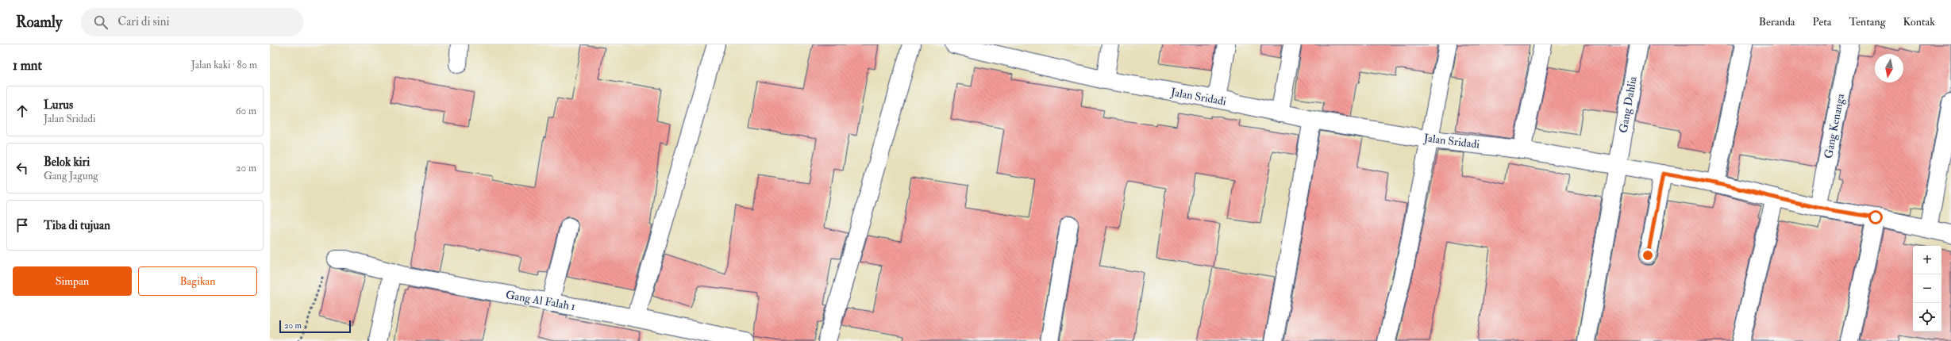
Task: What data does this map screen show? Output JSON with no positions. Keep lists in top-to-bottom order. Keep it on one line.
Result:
{"streets":{"street":["Jalan Sridadi","Gang Dahlia","Gang Kenanga","Gang Al Falah 1"]},"crossings":[["Jalan Sridadi","Gang Dahlia"],["Jalan Sridadi","Gang Kenanga"]],"scale_bar":"20 m","north":"bottom","page":{"header":"Roamly","search":"Cari di sini","nav":["Beranda","Peta","Tentang","Kontak"],"heading":["1 mnt","Jalan kaki · 80 m"],"list":[["Lurus","Jalan Sridadi","60 m"],["Belok kiri","Gang Jagung","20 m"],"Tiba di tujuan"],"map_buttons":["+","−"],"buttons":["Simpan","Bagikan"],"scale":"20 m"}}
